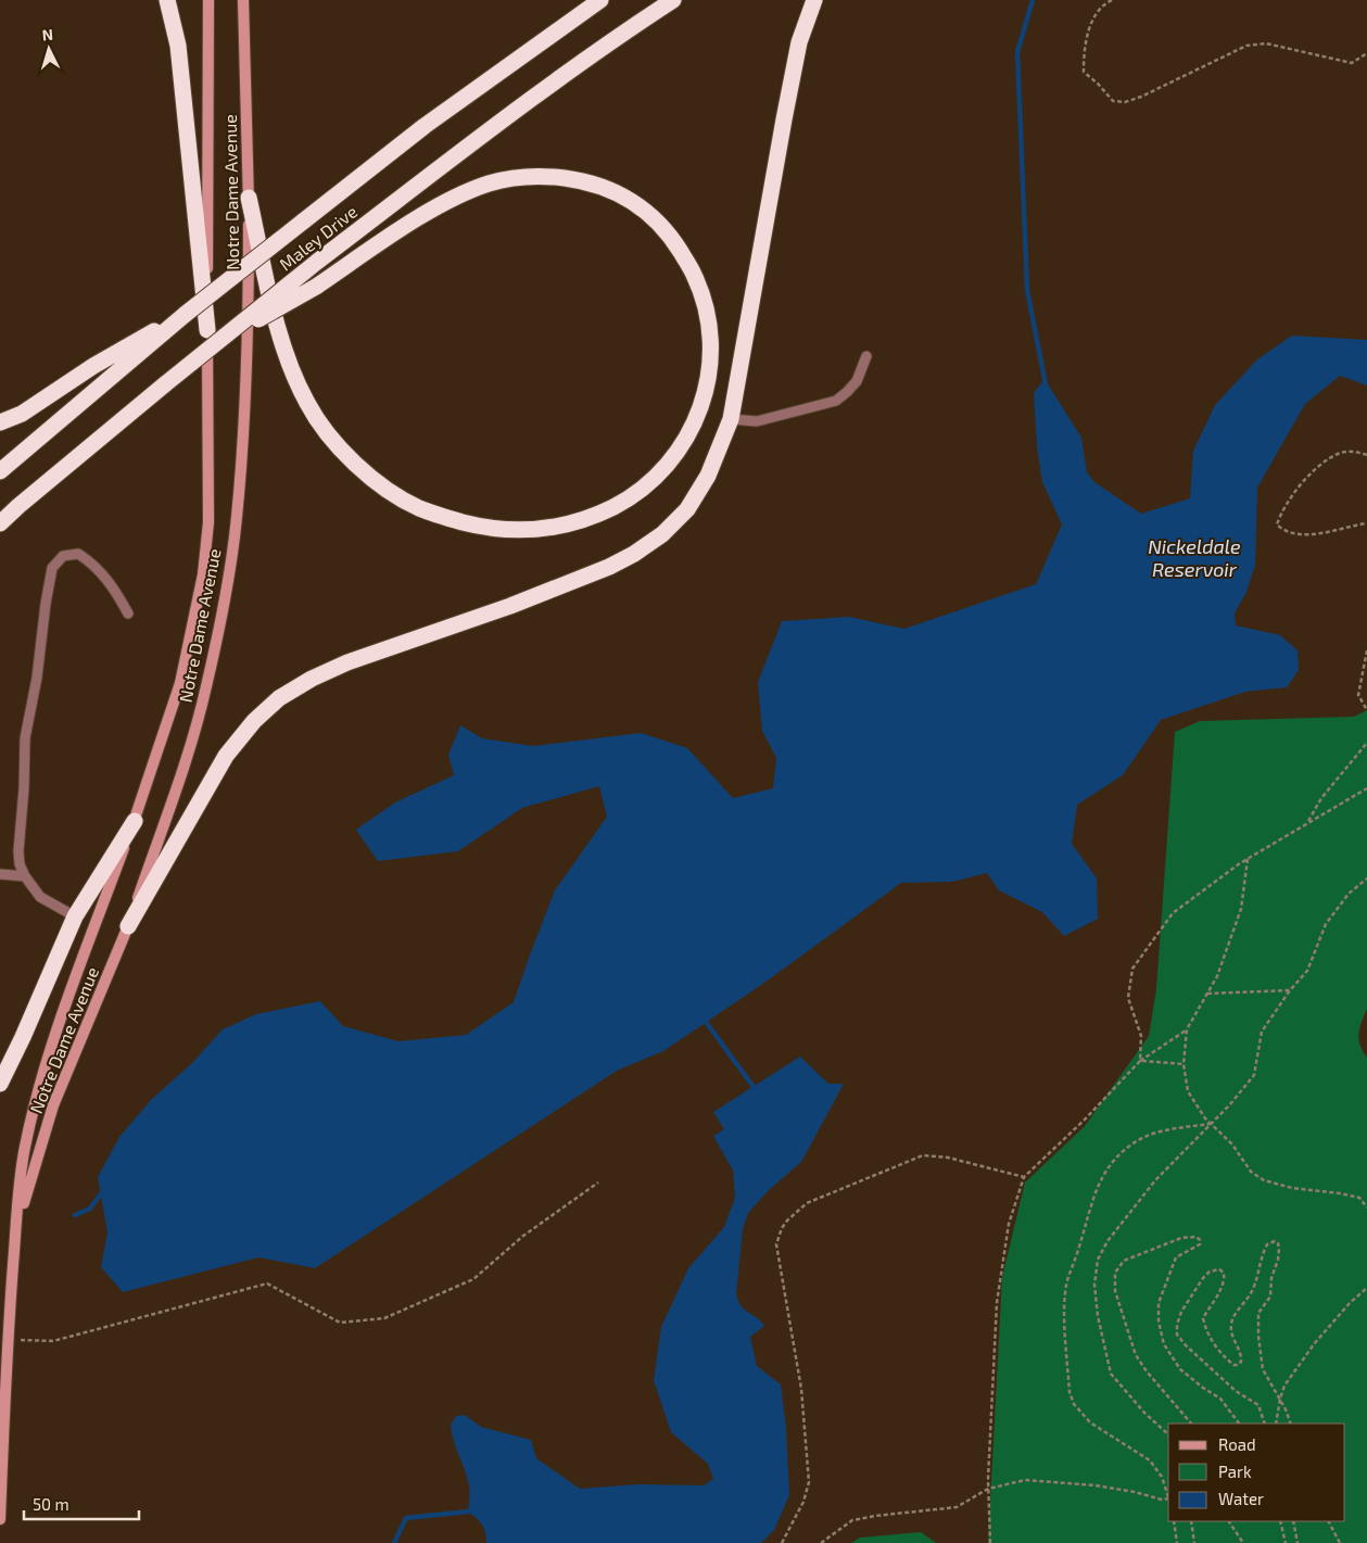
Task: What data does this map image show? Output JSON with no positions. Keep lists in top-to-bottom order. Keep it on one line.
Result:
{"streets":{"highway":["Maley Drive"],"main road":["Notre Dame Avenue"]},"water":["Nickeldale Reservoir"],"legend":["Road","Park","Water"],"scale_bar":"50 m","north":"top"}
